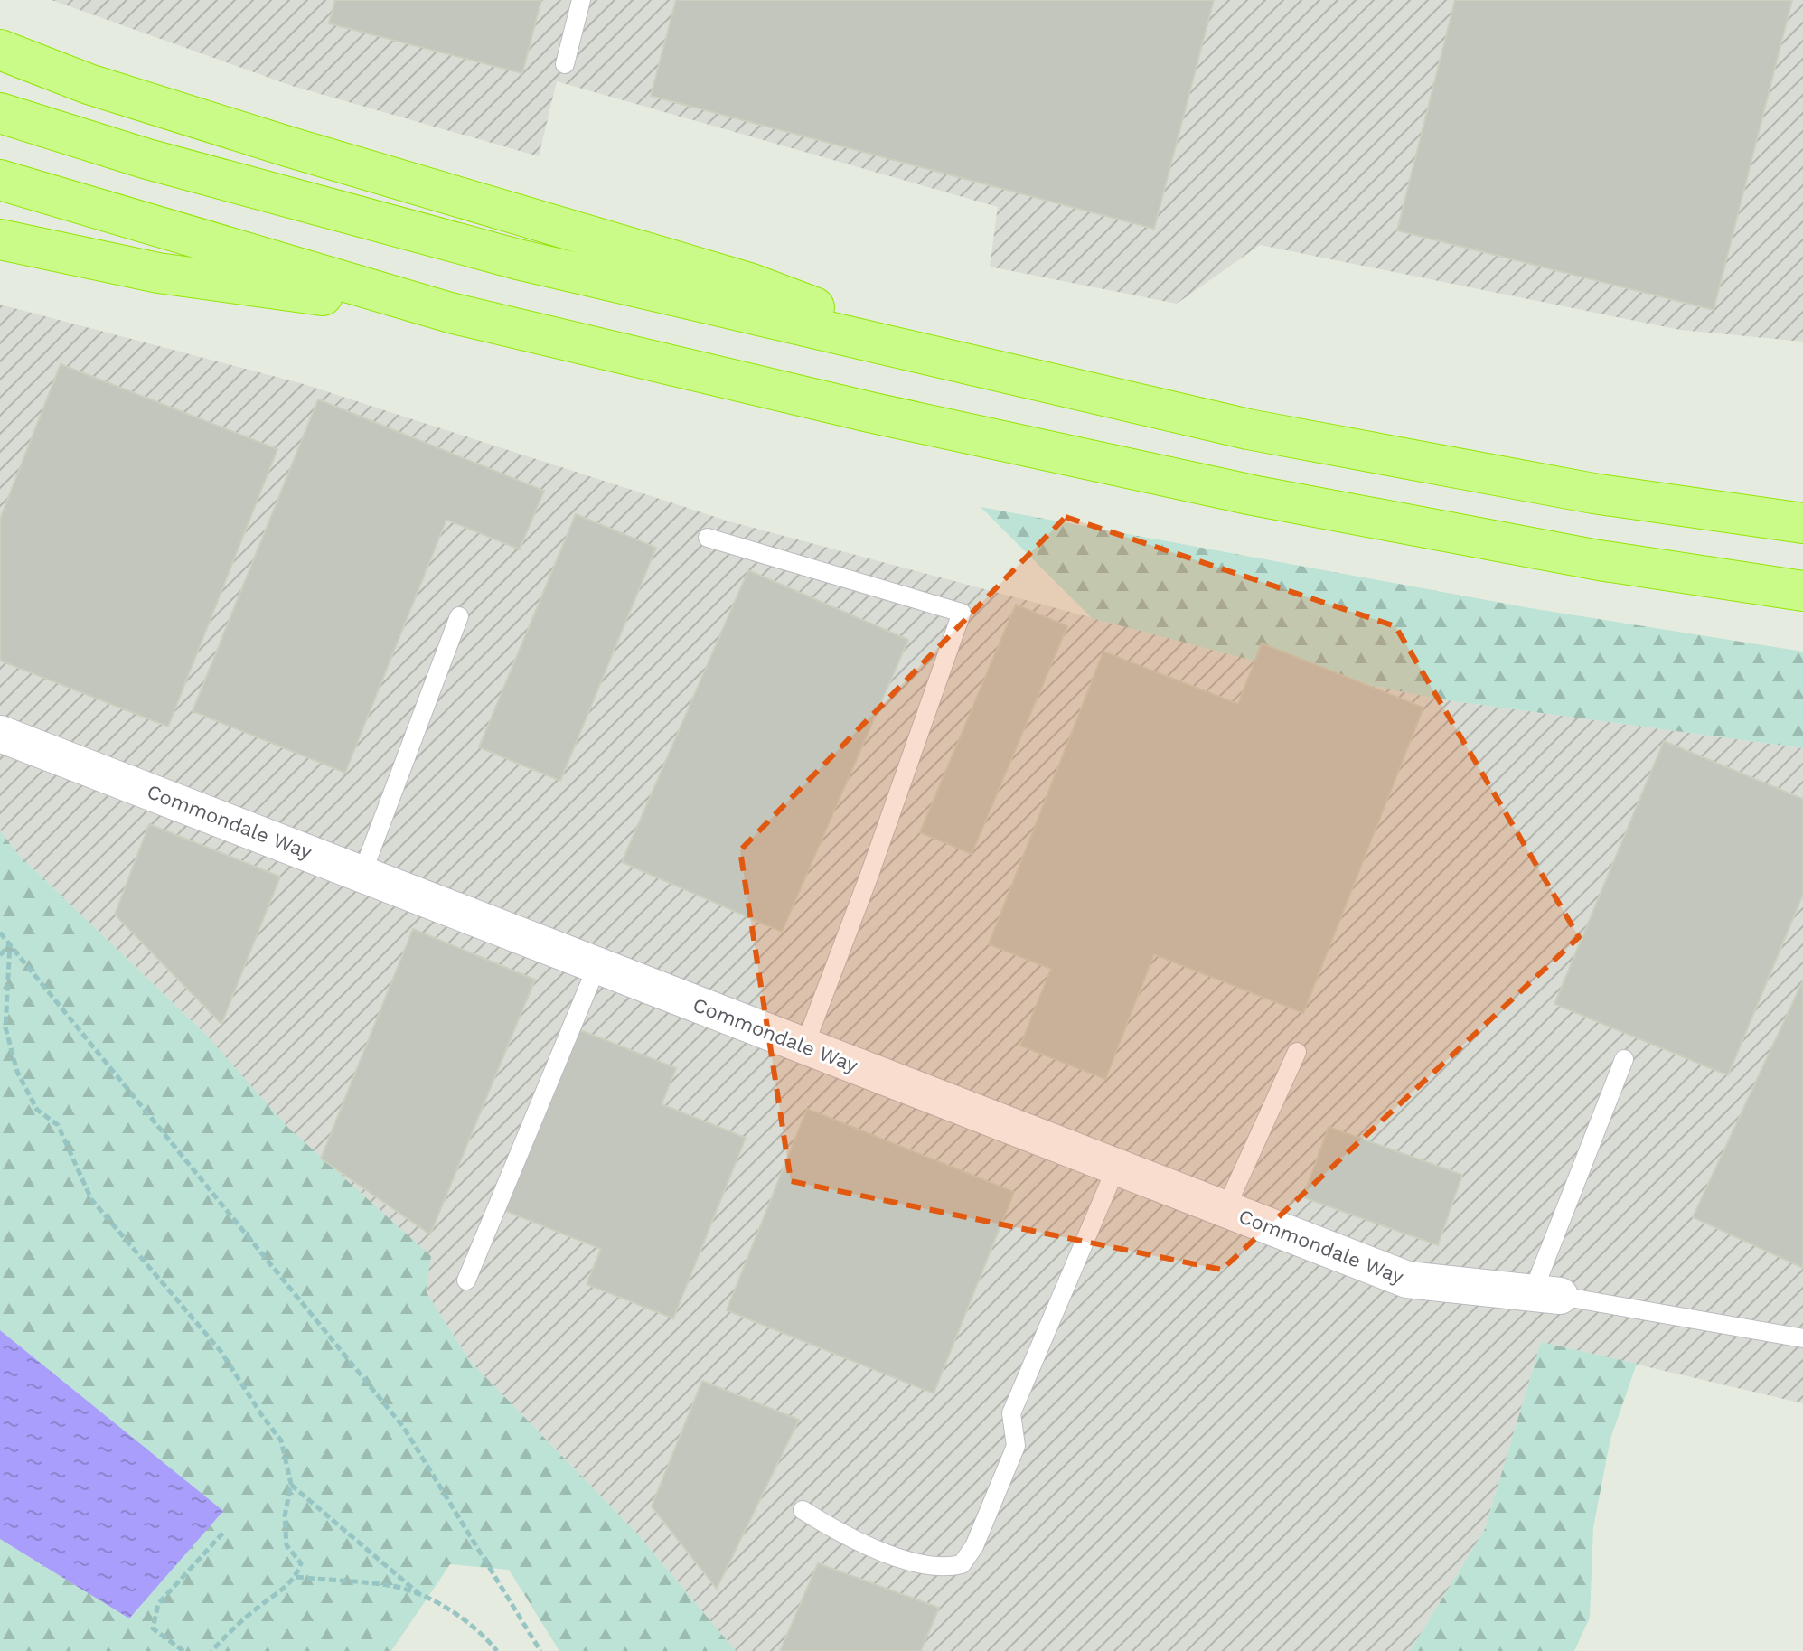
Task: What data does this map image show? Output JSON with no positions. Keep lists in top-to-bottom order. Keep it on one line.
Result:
{"streets":{"street":["Commondale Way"]}}
